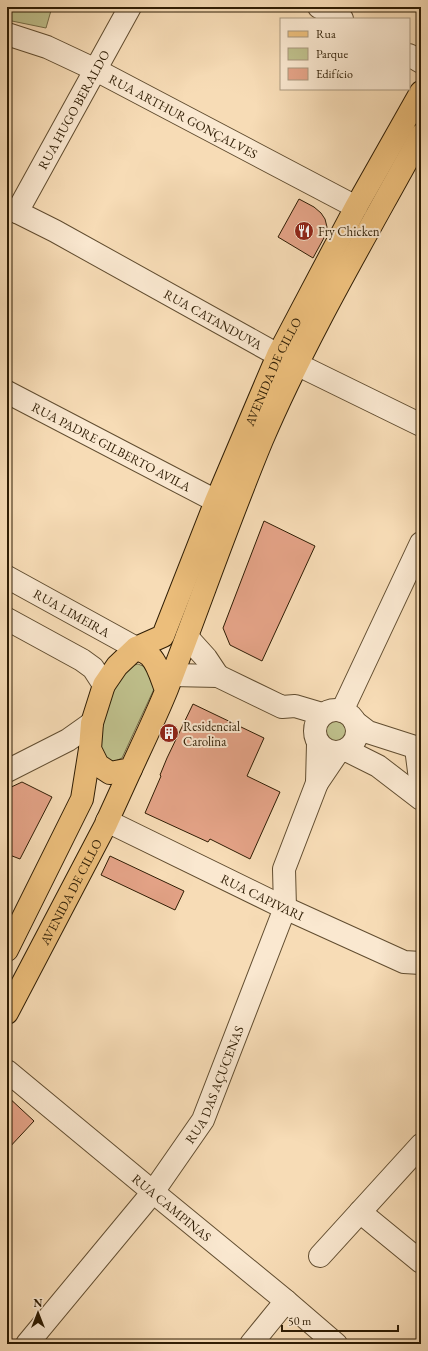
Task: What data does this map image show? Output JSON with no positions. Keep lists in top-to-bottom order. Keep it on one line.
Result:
{"streets":{"main road":["AVENIDA DE CILLO"],"street":["RUA HUGO BERALDO","RUA ARTHUR GONÇALVES","RUA CATANDUVA","RUA PADRE GILBERTO AVILA","RUA LIMEIRA","RUA CAPIVARI","RUA DAS AÇUCENAS","RUA CAMPINAS"]},"crossings":[["RUA HUGO BERALDO","RUA ARTHUR GONÇALVES"],["RUA HUGO BERALDO","RUA CATANDUVA"],["RUA ARTHUR GONÇALVES","AVENIDA DE CILLO"],["RUA CATANDUVA","AVENIDA DE CILLO"],["AVENIDA DE CILLO","RUA PADRE GILBERTO AVILA"],["AVENIDA DE CILLO","RUA LIMEIRA"],["AVENIDA DE CILLO","RUA CAPIVARI"],["RUA CAPIVARI","RUA DAS AÇUCENAS"],["RUA DAS AÇUCENAS","RUA CAMPINAS"]],"places":{"restaurant":["Fry Chicken"],"building":["Residencial Carolina"]},"legend":["Rua","Parque","Edifício"],"scale_bar":"50 m","north":"top"}
